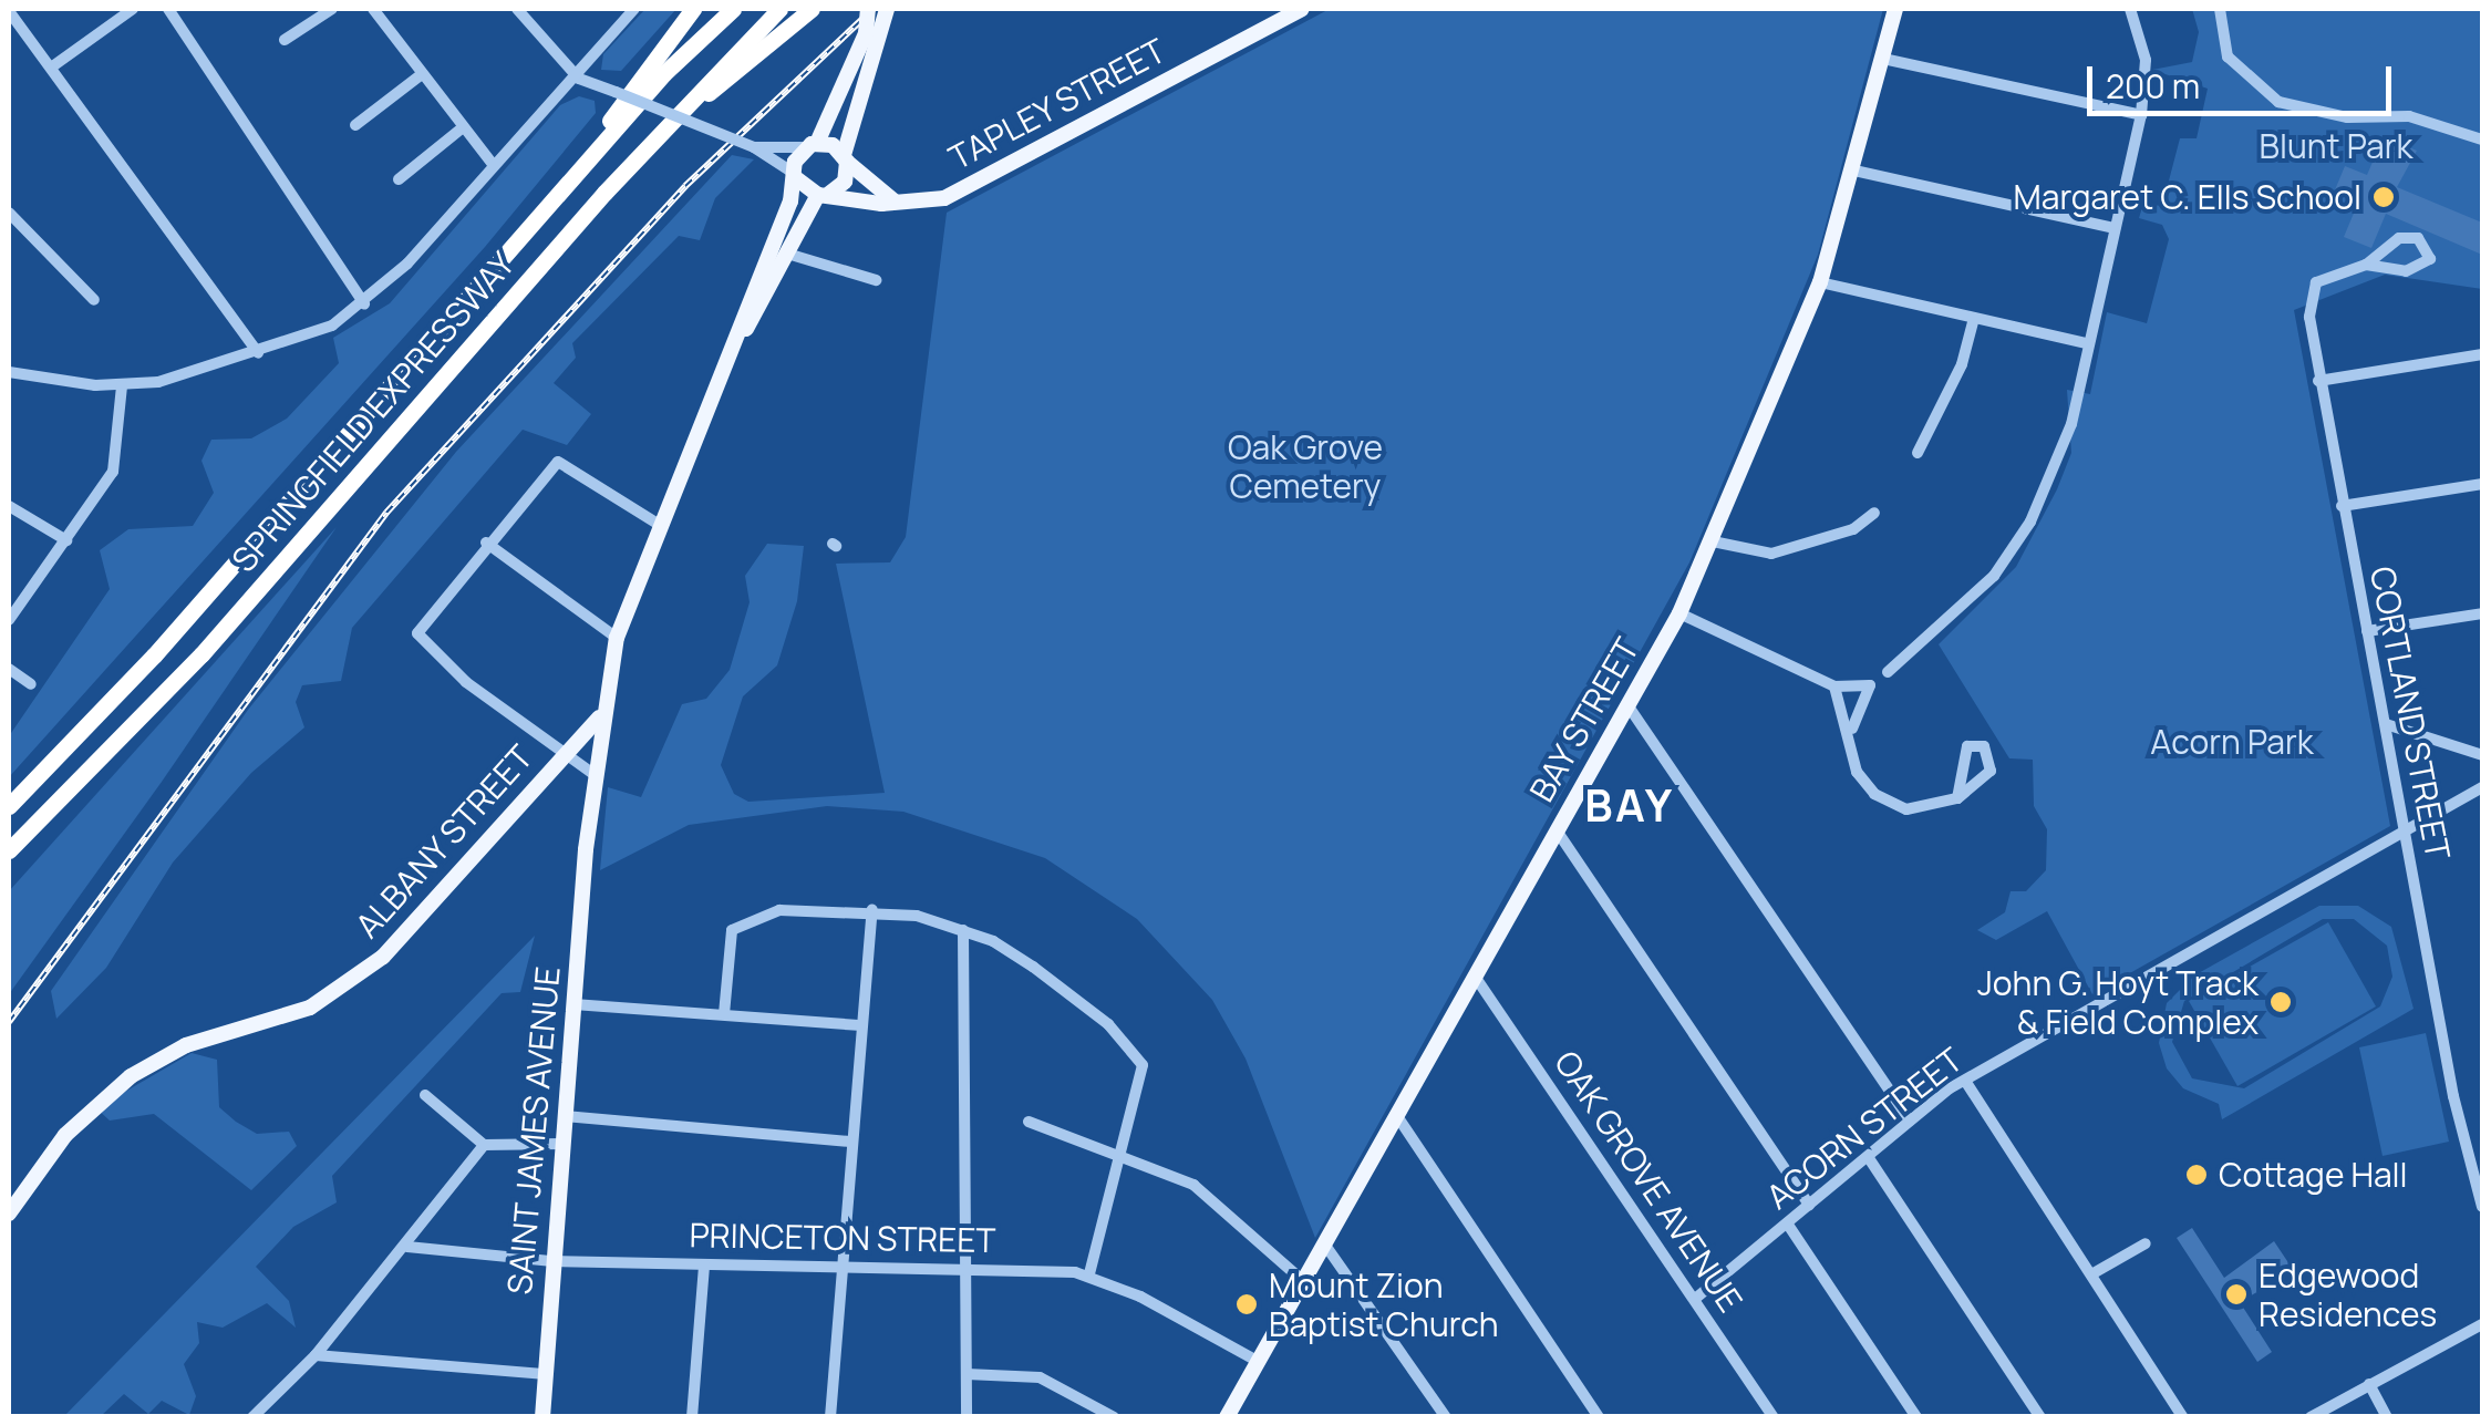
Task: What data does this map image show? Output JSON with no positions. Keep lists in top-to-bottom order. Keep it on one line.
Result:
{"streets":{"highway":["SPRINGFIELD EXPRESSWAY"],"main road":["TAPLEY STREET","BAY STREET","ALBANY STREET","SAINT JAMES AVENUE"],"street":["CORTLAND STREET","ACORN STREET","OAK GROVE AVENUE","PRINCETON STREET"]},"crossings":[["CORTLAND STREET","ACORN STREET"],["BAY STREET","OAK GROVE AVENUE"],["BAY STREET","PRINCETON STREET"],["ALBANY STREET","SAINT JAMES AVENUE"],["ACORN STREET","OAK GROVE AVENUE"],["SAINT JAMES AVENUE","PRINCETON STREET"]],"districts":["BAY"],"parks":["Blunt Park","Oak Grove Cemetery","Acorn Park"],"places":["Margaret C. Ells School","John G. Hoyt Track & Field Complex","Cottage Hall","Edgewood Residences","Mount Zion Baptist Church"],"scale_bar":"200 m"}
